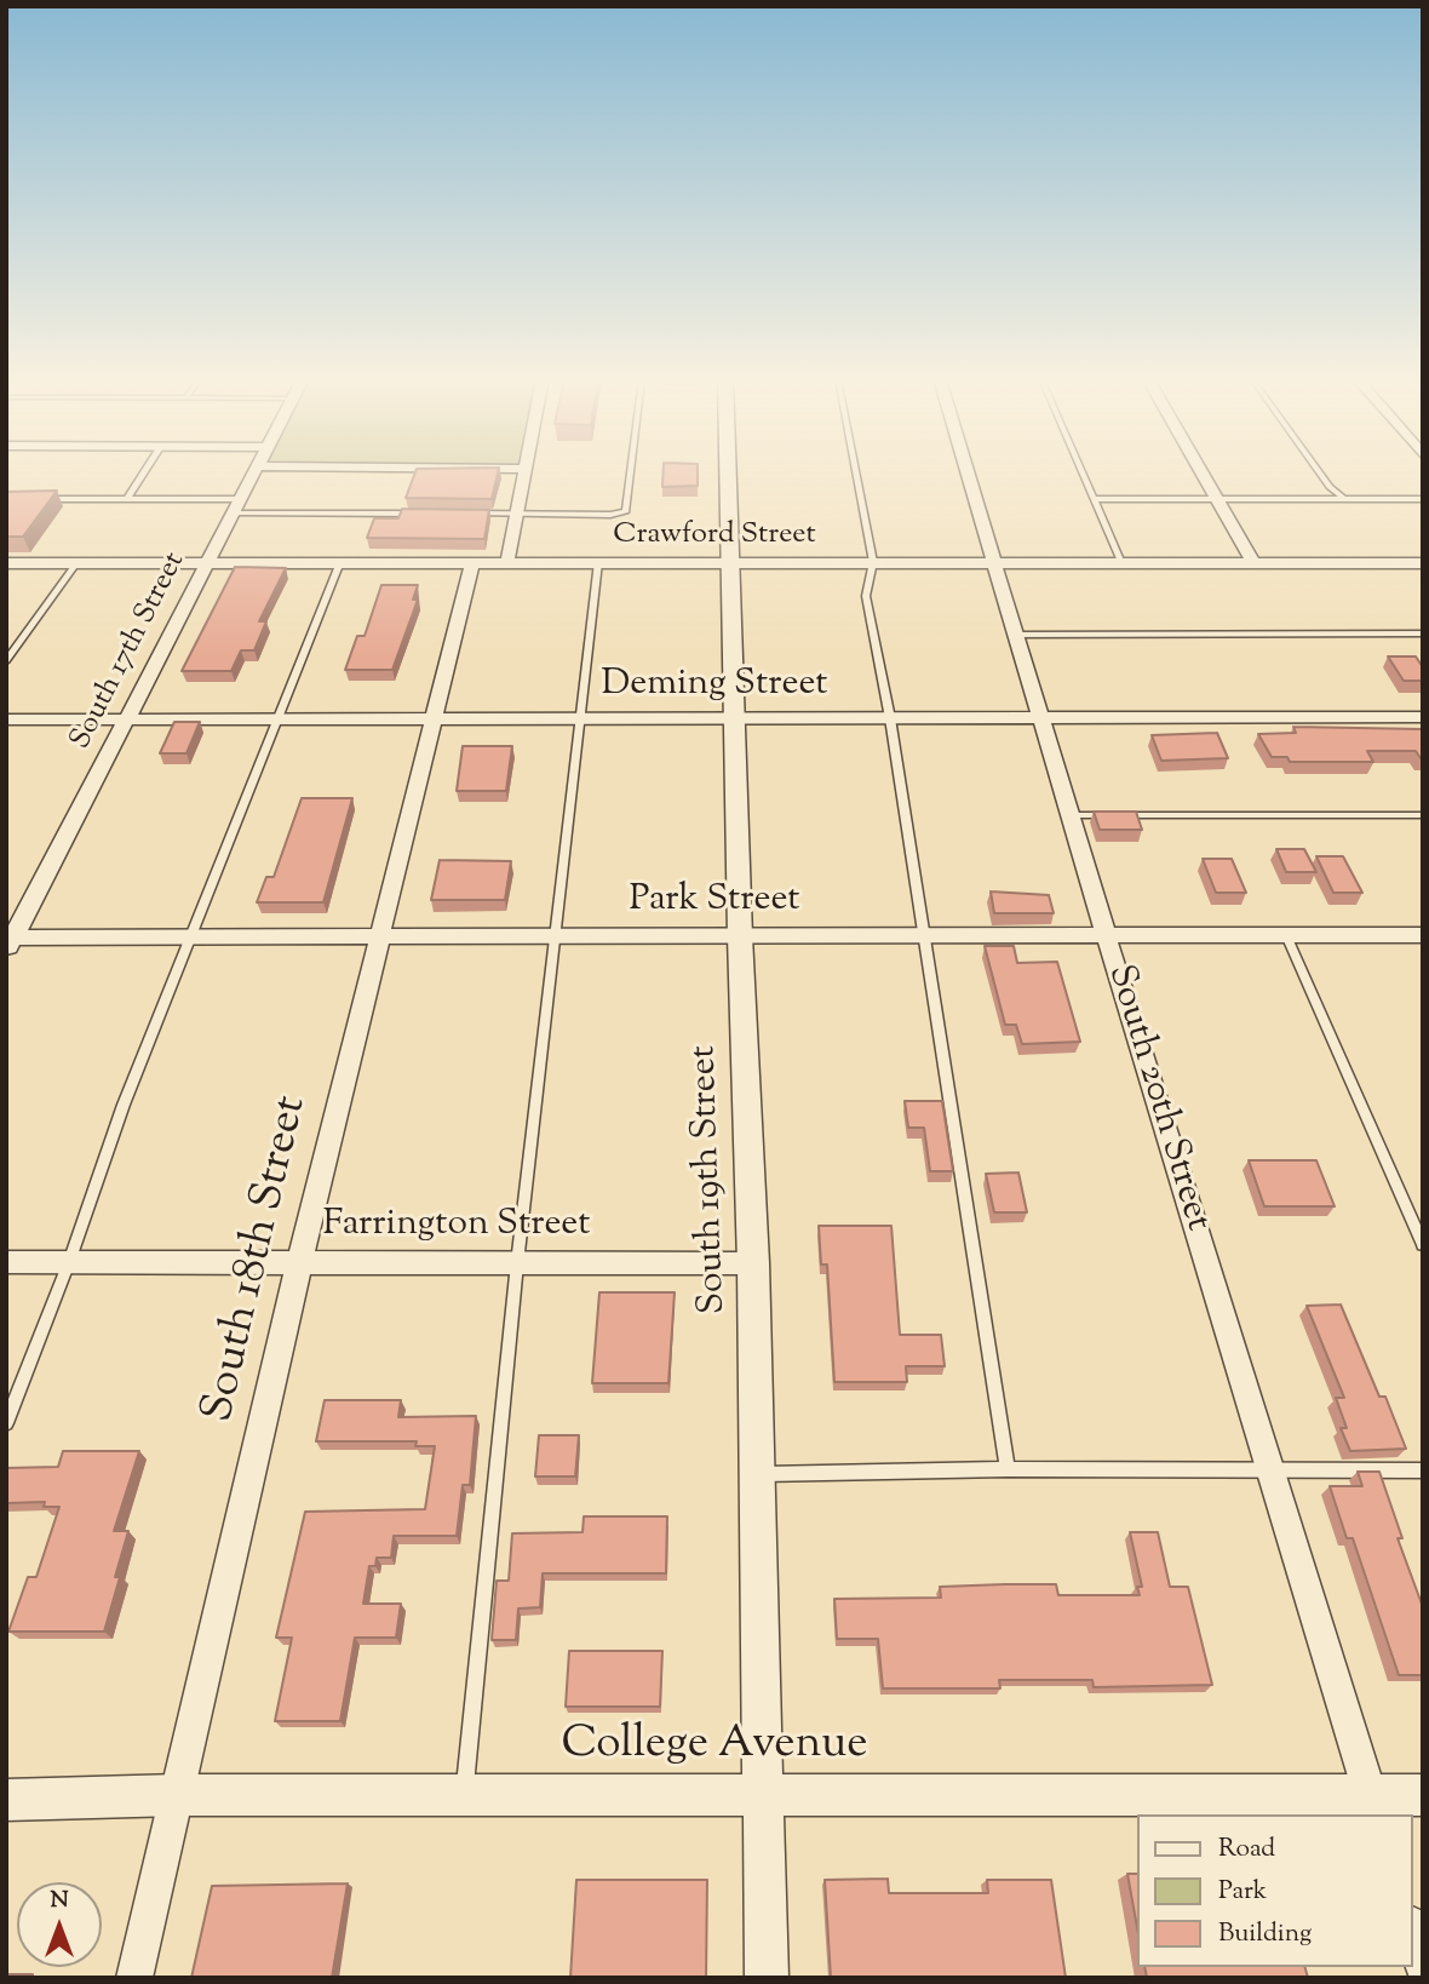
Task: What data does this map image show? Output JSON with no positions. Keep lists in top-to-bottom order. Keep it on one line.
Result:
{"streets":{"street":["Crawford Street","South 17th Street","Deming Street","Park Street","South 20th Street","South 19th Street","Farrington Street","South 18th Street","College Avenue"]},"crossings":[["Crawford Street","South 17th Street"],["Crawford Street","South 20th Street"],["Crawford Street","South 19th Street"],["Crawford Street","South 18th Street"],["South 17th Street","Deming Street"],["South 17th Street","Park Street"],["Deming Street","South 20th Street"],["Deming Street","South 19th Street"],["Deming Street","South 18th Street"],["Park Street","South 20th Street"],["Park Street","South 19th Street"],["Park Street","South 18th Street"],["South 20th Street","College Avenue"],["South 19th Street","Farrington Street"],["South 19th Street","College Avenue"],["Farrington Street","South 18th Street"],["South 18th Street","College Avenue"]],"legend":["Road","Park","Building"],"north":"top"}
